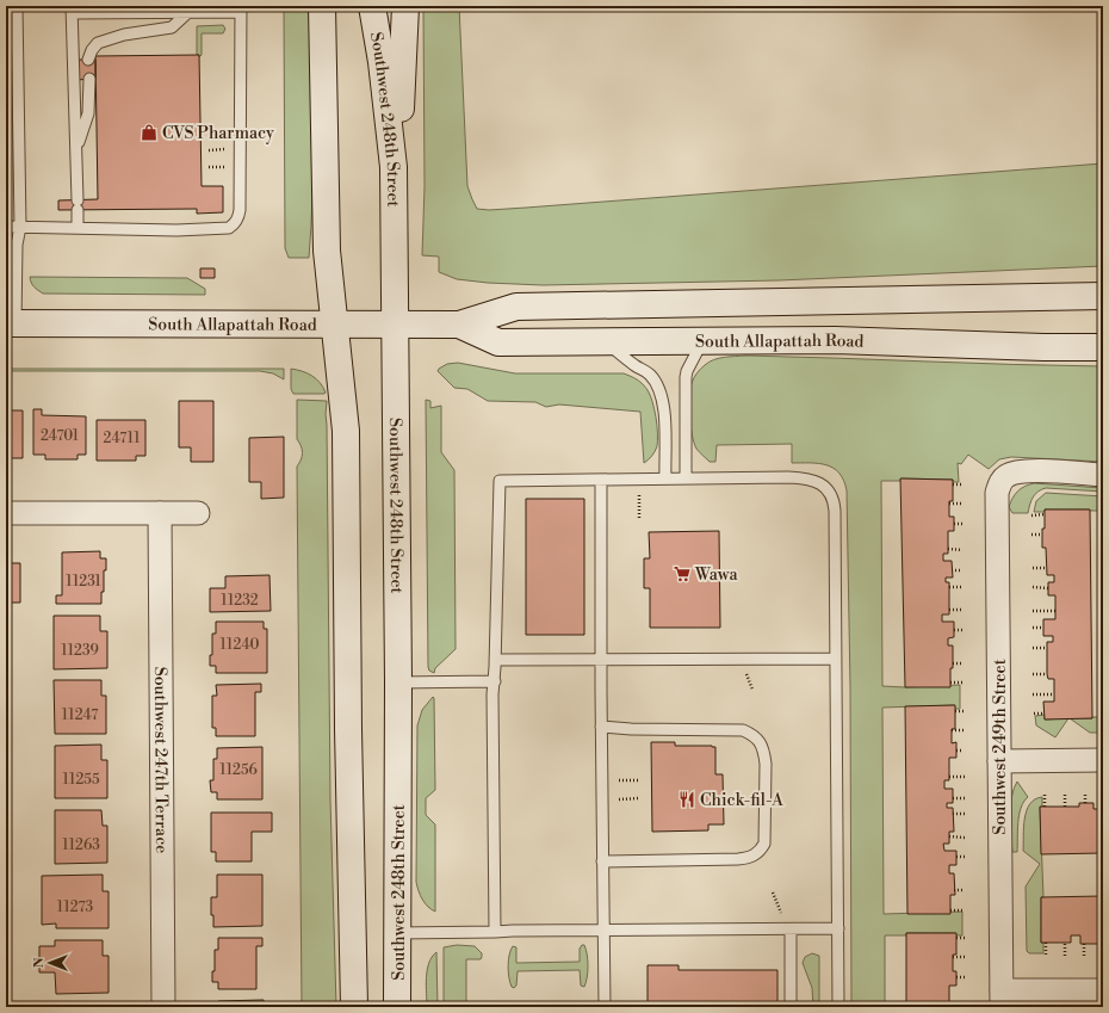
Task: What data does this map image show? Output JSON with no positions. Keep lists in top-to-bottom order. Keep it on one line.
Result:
{"streets":{"street":["Southwest 248th Street","South Allapattah Road","Southwest 249th Street","Southwest 247th Terrace"]},"crossings":[["Southwest 248th Street","South Allapattah Road"]],"places":{"shop":["CVS Pharmacy"],"supermarket":["Wawa"],"restaurant":["Chick-fil-A"]},"house_numbers":["24701","24711","11231","11232","11240","11239","11247","11256","11255","11263","11273"],"north":"left"}
